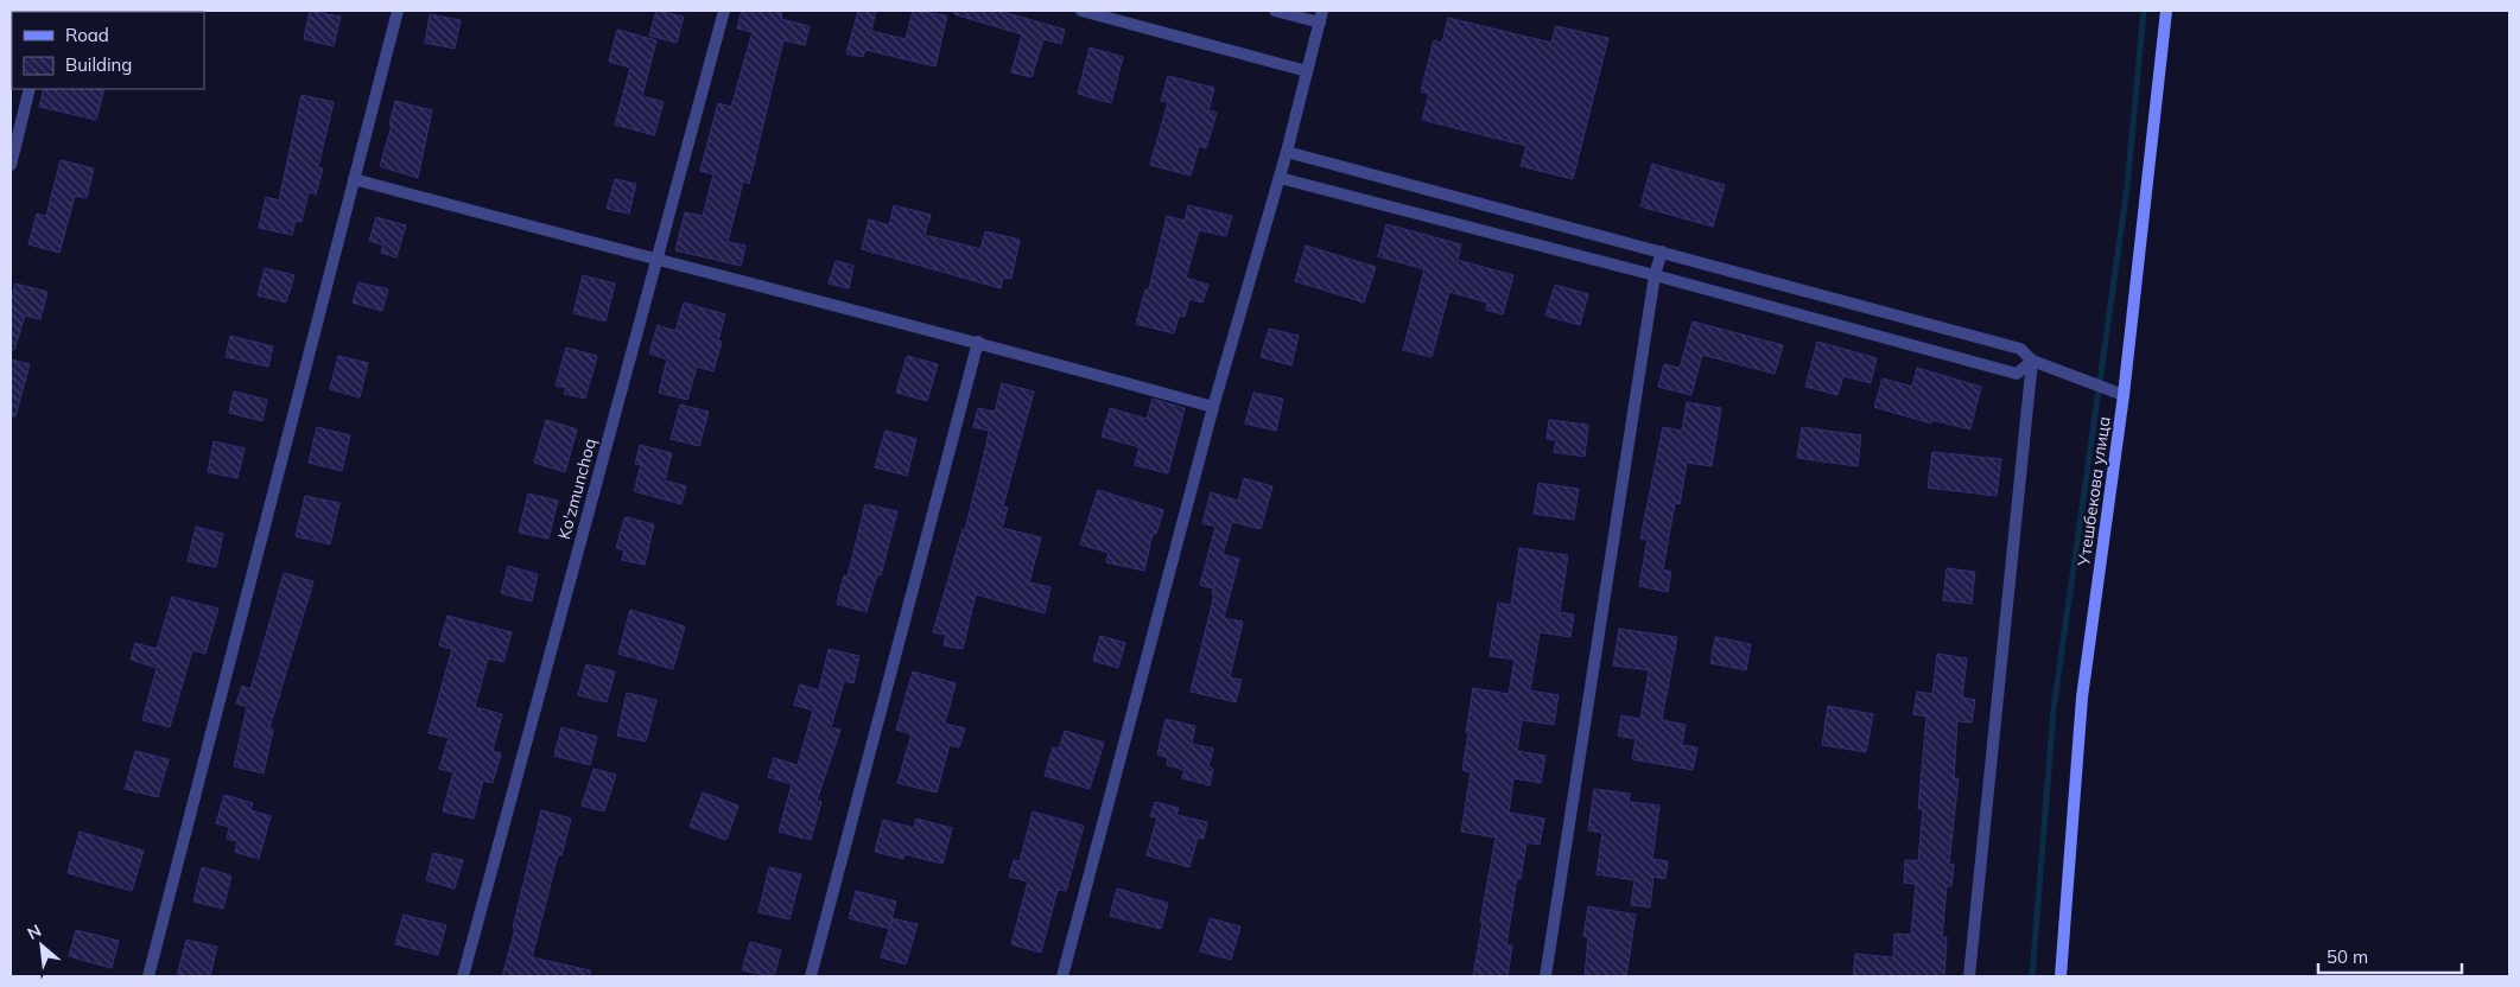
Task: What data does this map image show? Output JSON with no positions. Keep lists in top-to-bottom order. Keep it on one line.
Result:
{"streets":{"main road":["Утешбекова улица"],"street":["Ko'zmunchoq"]},"legend":["Road","Building"],"scale_bar":"50 m","north":"top left"}
